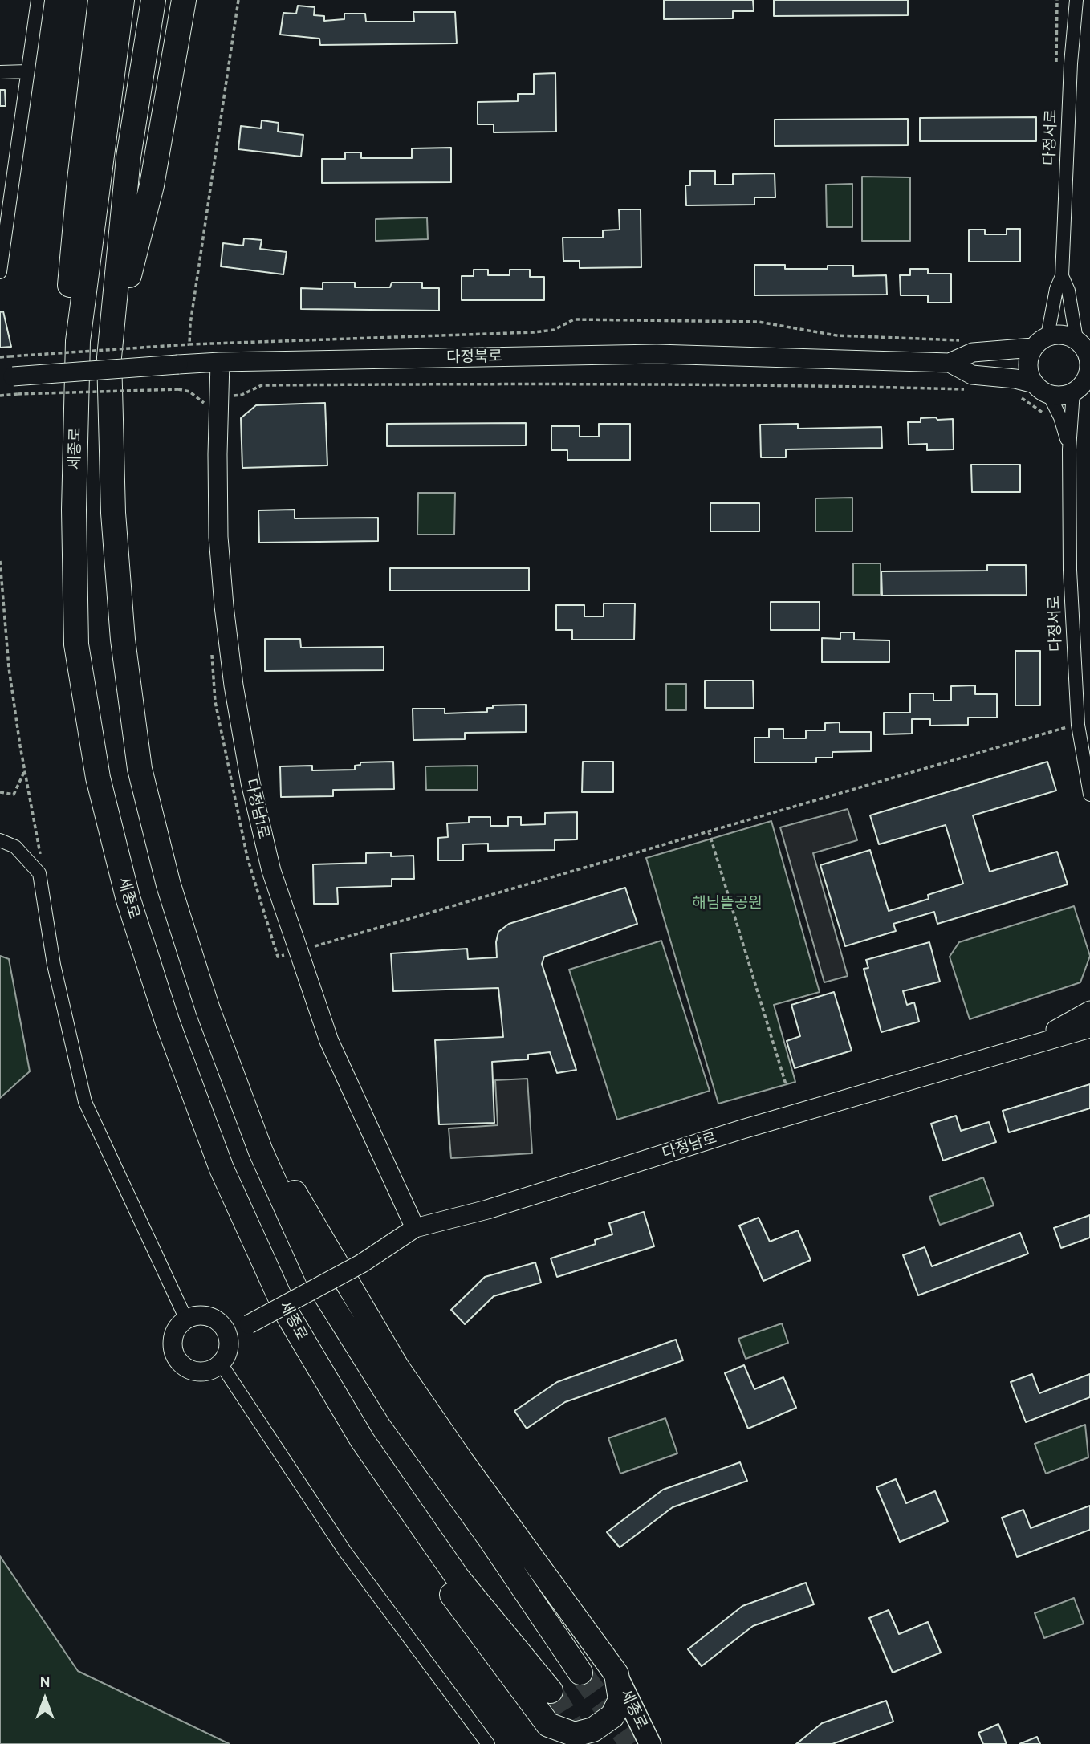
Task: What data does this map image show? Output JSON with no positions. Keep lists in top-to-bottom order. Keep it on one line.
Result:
{"streets":{"highway":["세종로"],"street":["다정서로","다정북로","다정남1로","다정남로"]},"crossings":[["다정북로","다정남1로"],["다정남1로","다정남로"]],"parks":["해님뜰공원"],"north":"top"}
